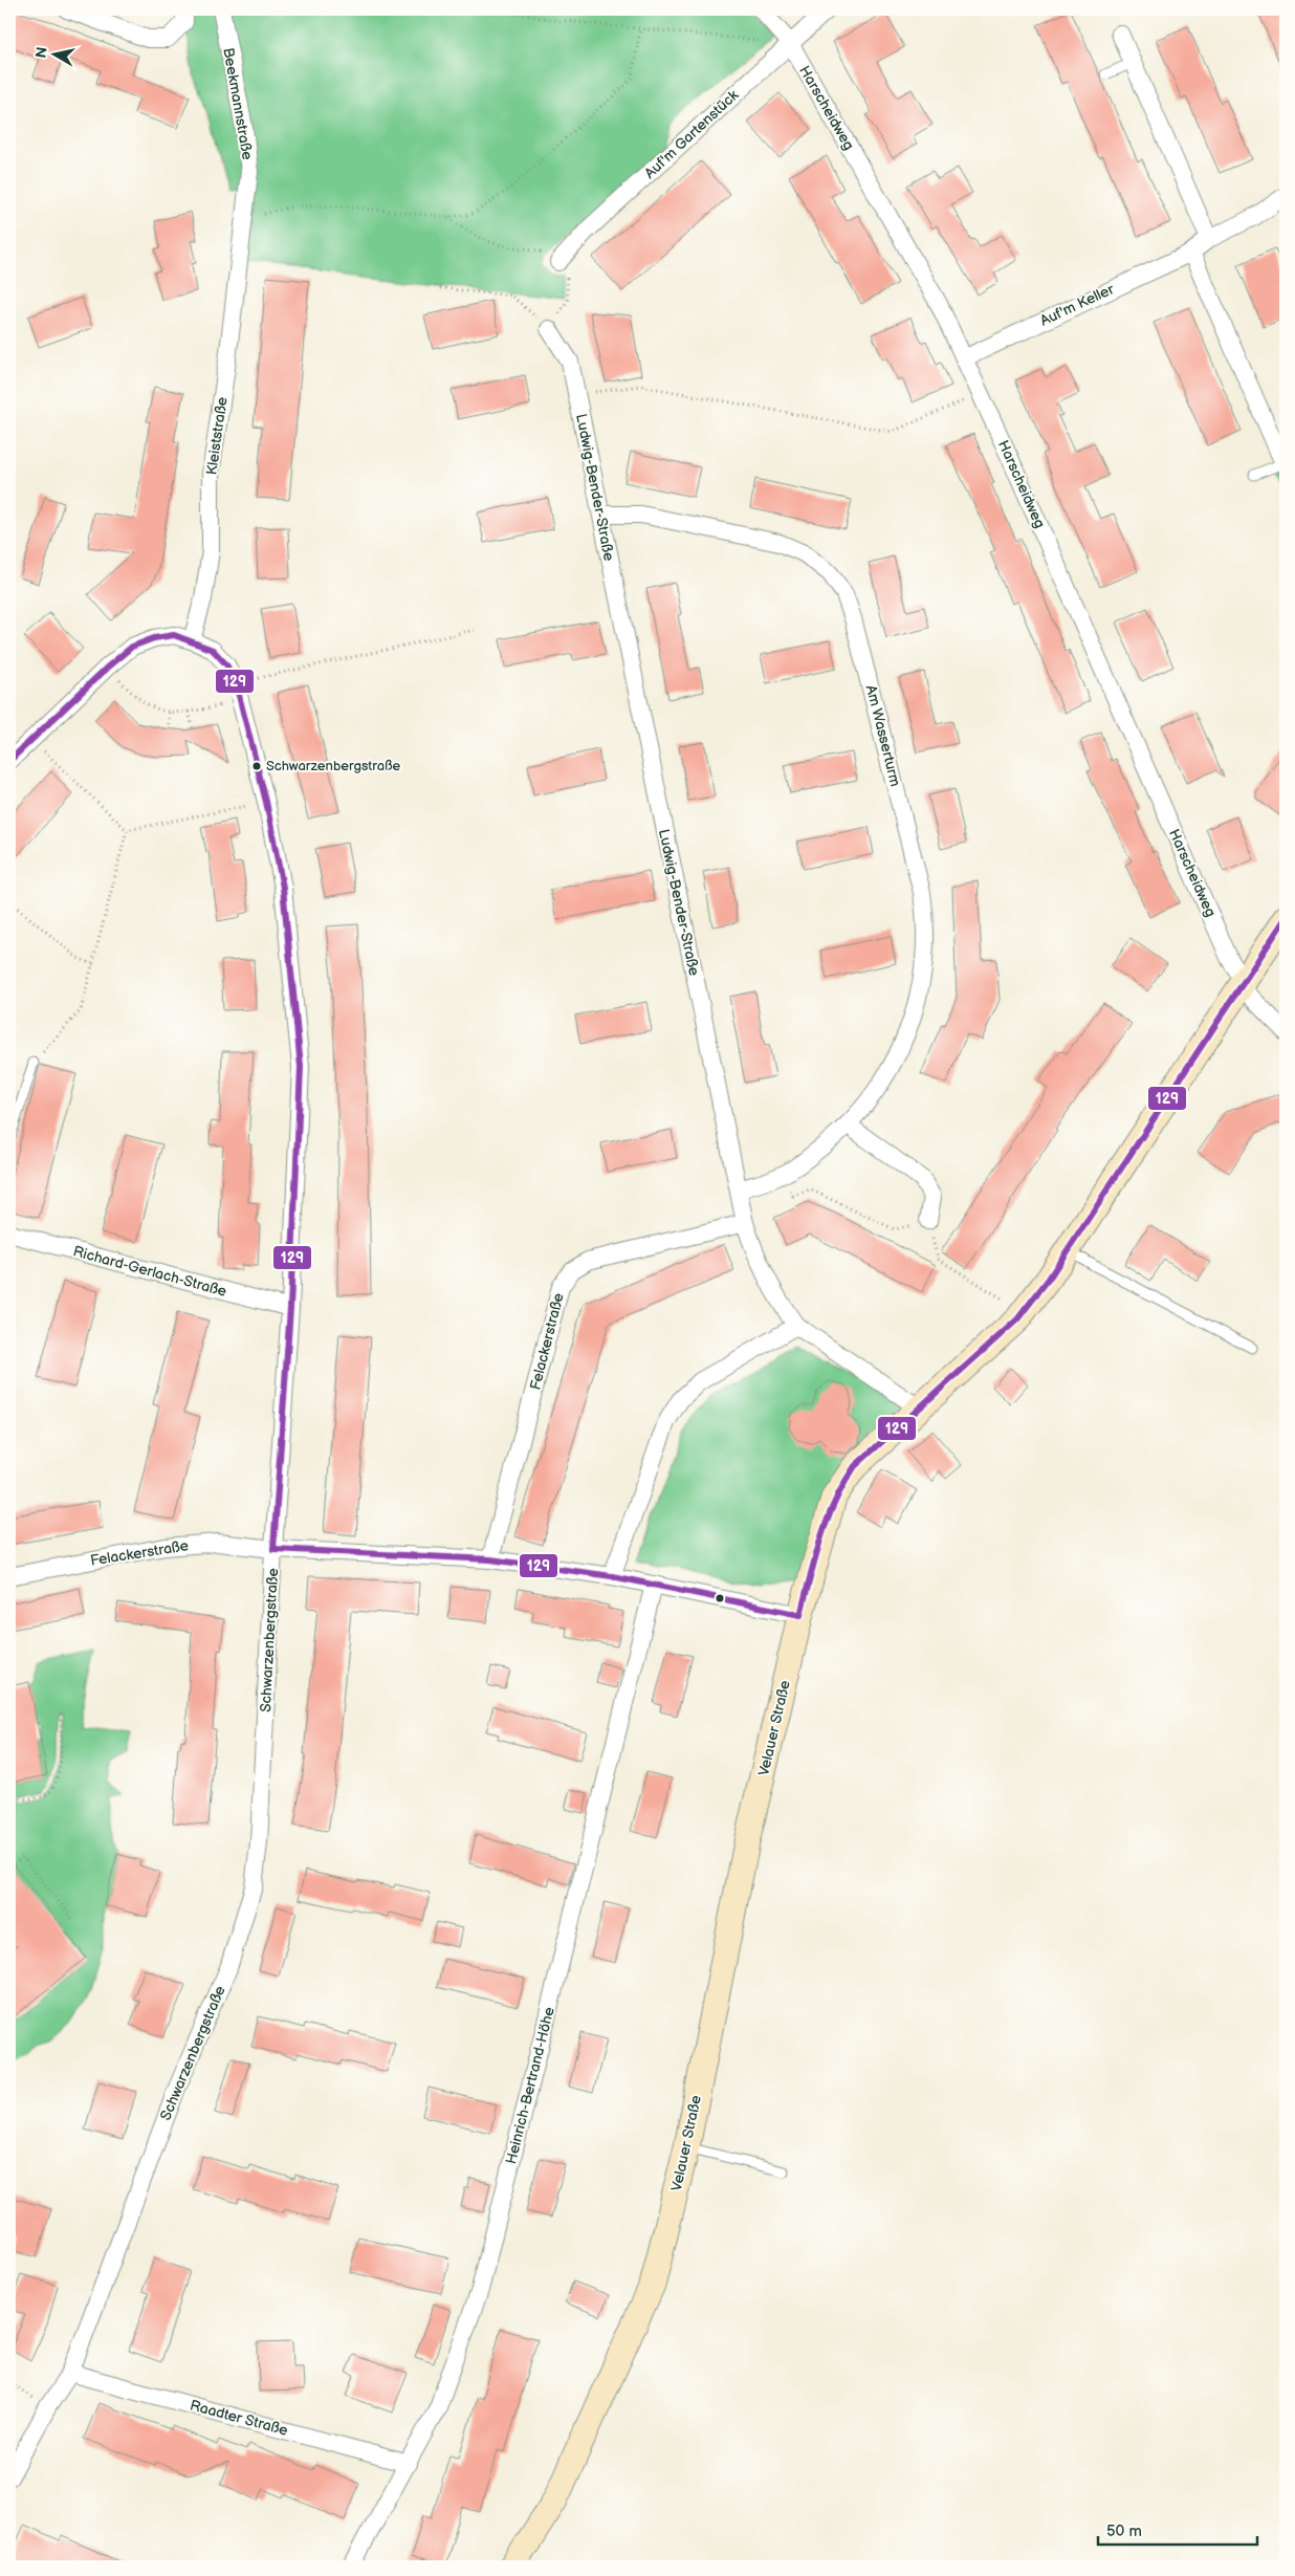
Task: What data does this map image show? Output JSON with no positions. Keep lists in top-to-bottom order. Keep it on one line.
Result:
{"streets":{"main road":["Velauer Straße"],"street":["Beekmannstraße","Harscheidweg","Auf'm Gartenstück","Auf'm Keller","Kleiststraße","Ludwig-Bender-Straße","Am Wasserturm","Richard-Gerlach-Straße","Felackerstraße","Schwarzenbergstraße","Heinrich-Bertrand-Höhe","Raadter Straße"]},"crossings":[["Beekmannstraße","Kleiststraße"],["Harscheidweg","Auf'm Gartenstück"],["Harscheidweg","Auf'm Keller"],["Harscheidweg","Velauer Straße"],["Ludwig-Bender-Straße","Am Wasserturm"],["Ludwig-Bender-Straße","Felackerstraße"],["Ludwig-Bender-Straße","Velauer Straße"],["Richard-Gerlach-Straße","Schwarzenbergstraße"],["Felackerstraße","Schwarzenbergstraße"],["Felackerstraße","Velauer Straße"],["Felackerstraße","Heinrich-Bertrand-Höhe"],["Schwarzenbergstraße","Raadter Straße"],["Heinrich-Bertrand-Höhe","Raadter Straße"]],"places":["Schwarzenbergstraße"],"lines":["transit line 129"],"scale_bar":"50 m","north":"left"}
